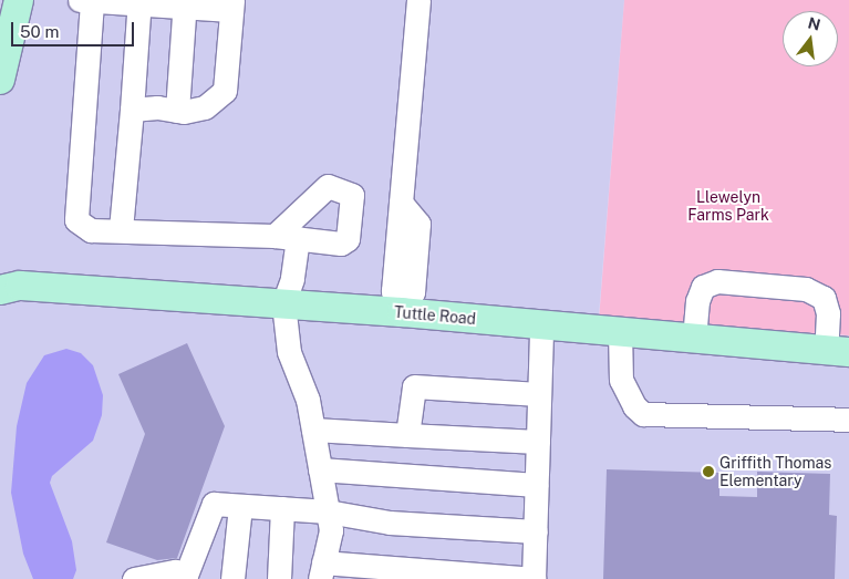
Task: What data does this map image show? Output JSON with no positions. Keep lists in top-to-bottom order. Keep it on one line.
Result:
{"streets":{"main road":["Tuttle Road"]},"parks":["Llewelyn Farms Park"],"places":["Griffith Thomas Elementary"],"scale_bar":"50 m","north":"top"}
